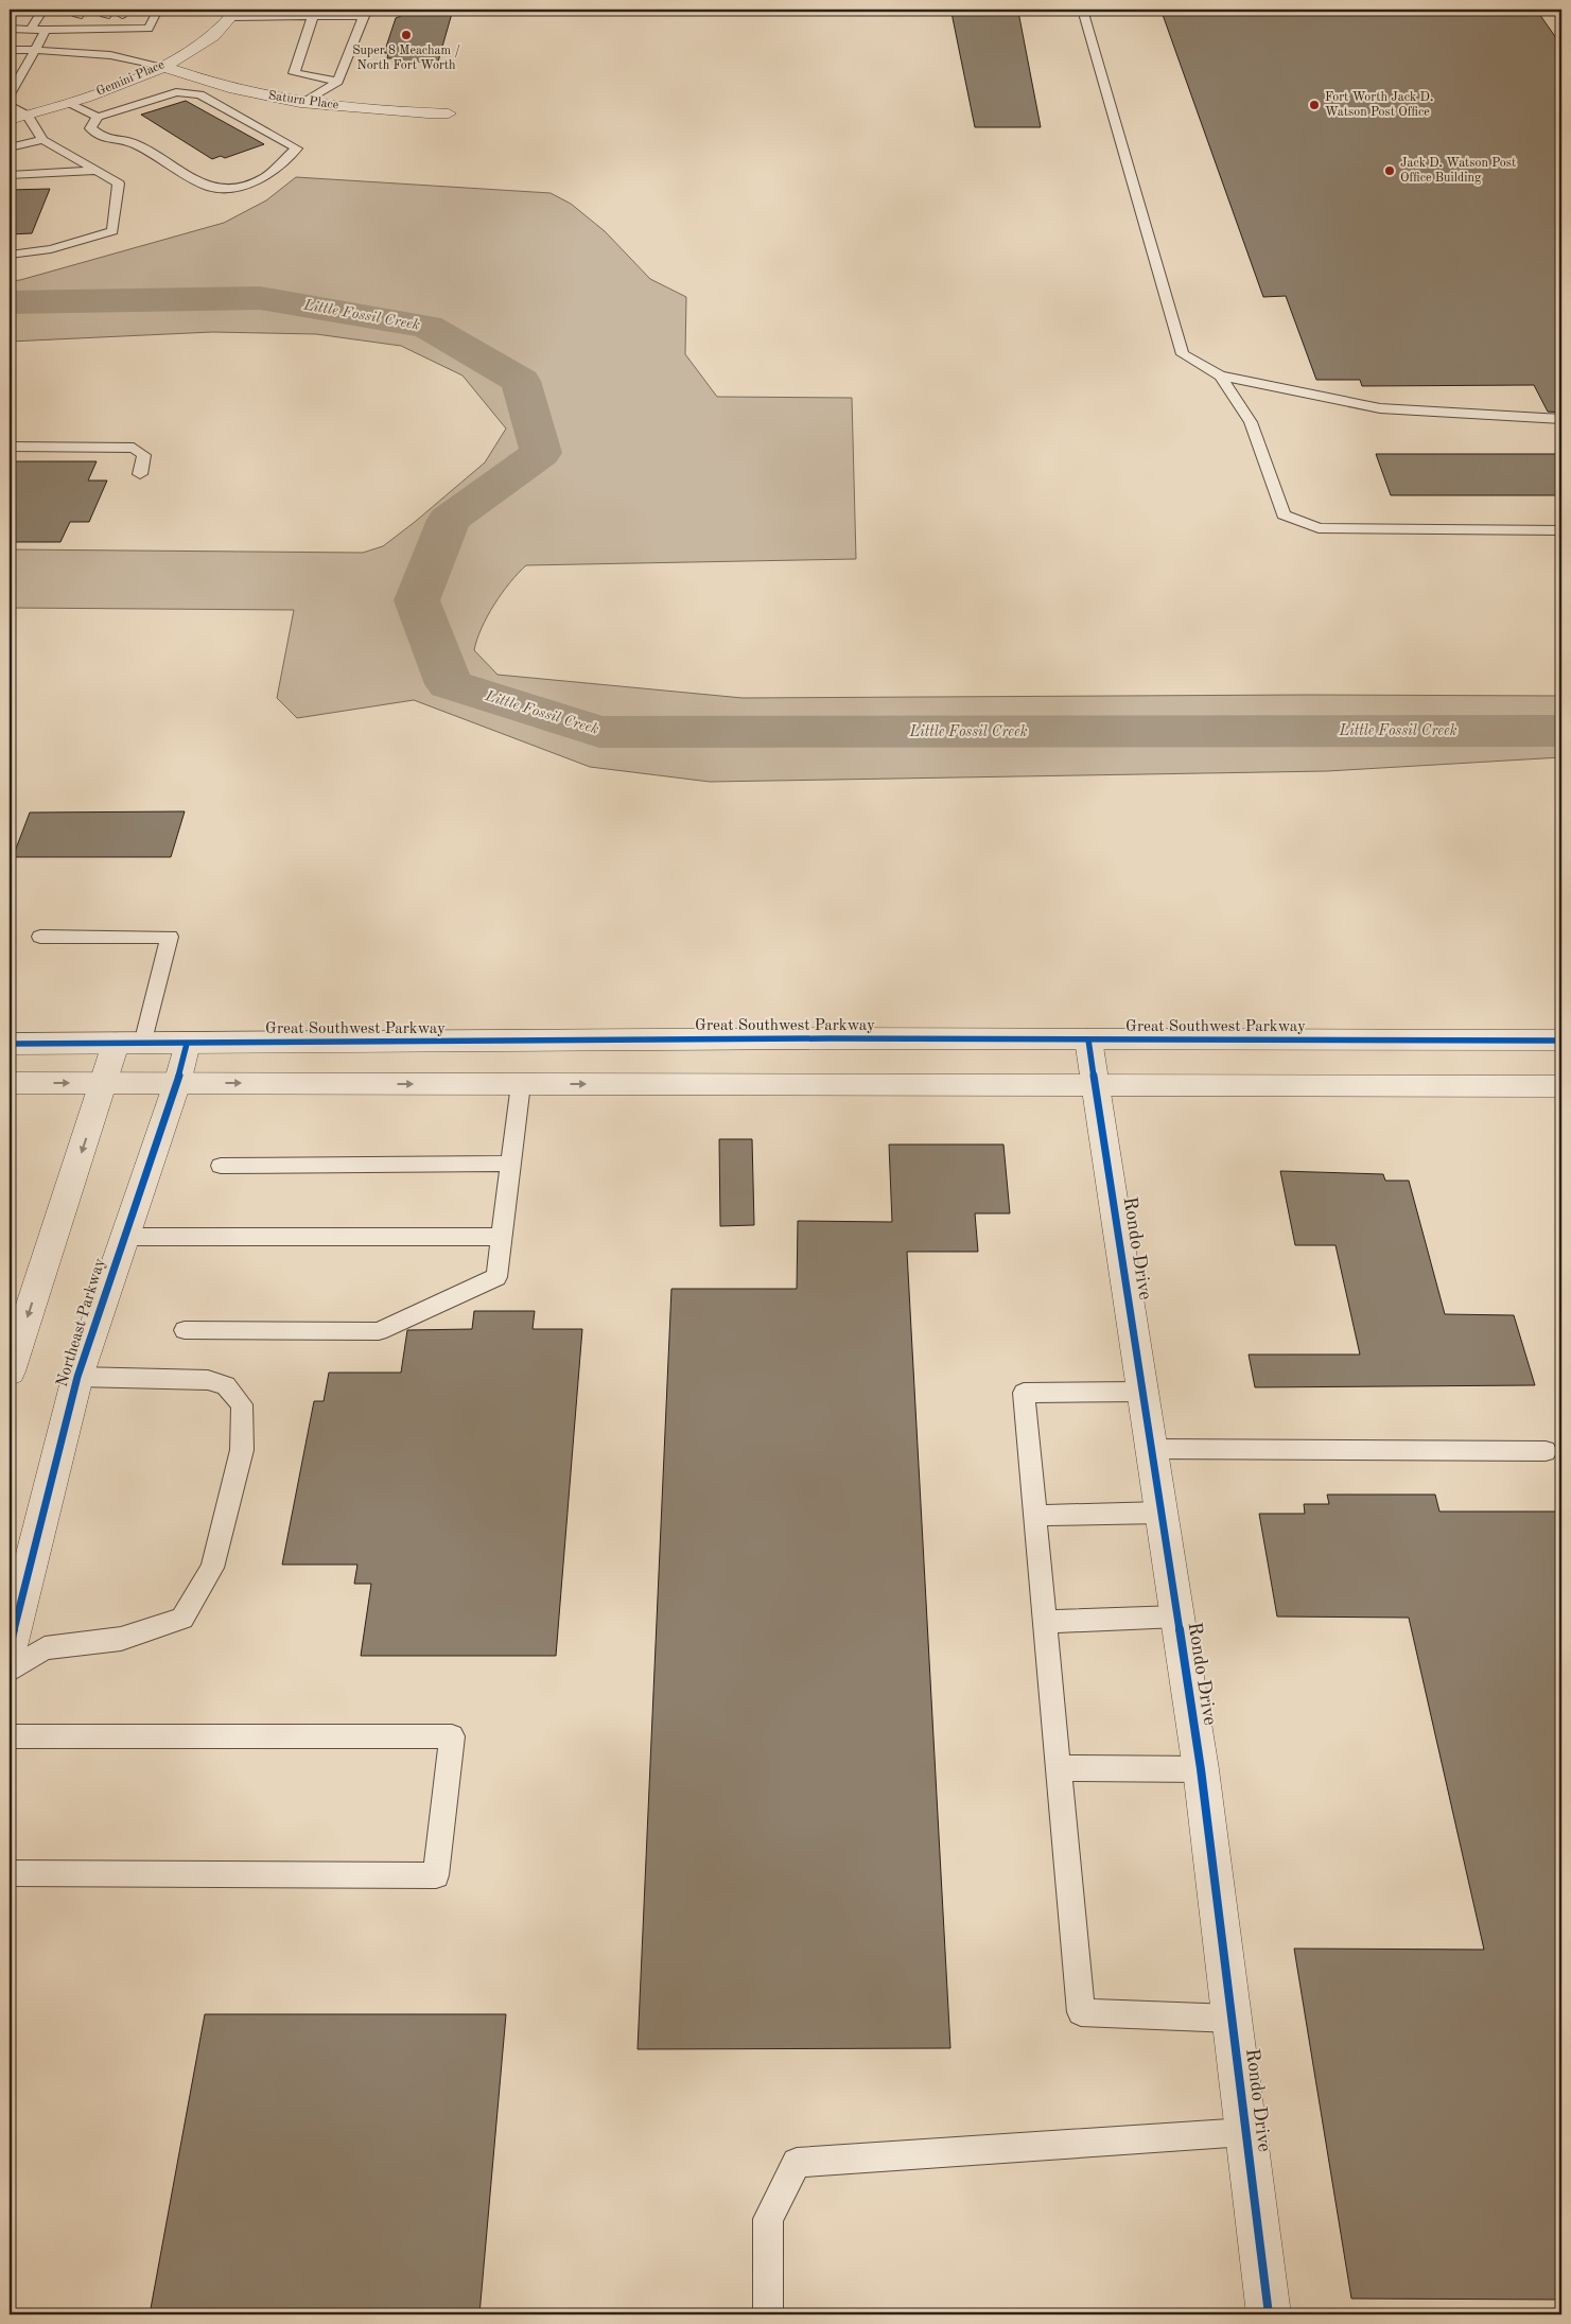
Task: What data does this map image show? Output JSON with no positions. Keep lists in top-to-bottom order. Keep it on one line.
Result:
{"streets":{"street":["Gemini Place","Saturn Place","Great Southwest Parkway","Rondo Drive","Northeast Parkway"]},"crossings":[["Gemini Place","Saturn Place"],["Great Southwest Parkway","Rondo Drive"],["Great Southwest Parkway","Northeast Parkway"]],"water":["Little Fossil Creek"],"places":["Super 8 Meacham / North Fort Worth","Fort Worth Jack D. Watson Post Office","Jack D. Watson Post Office Building"]}
